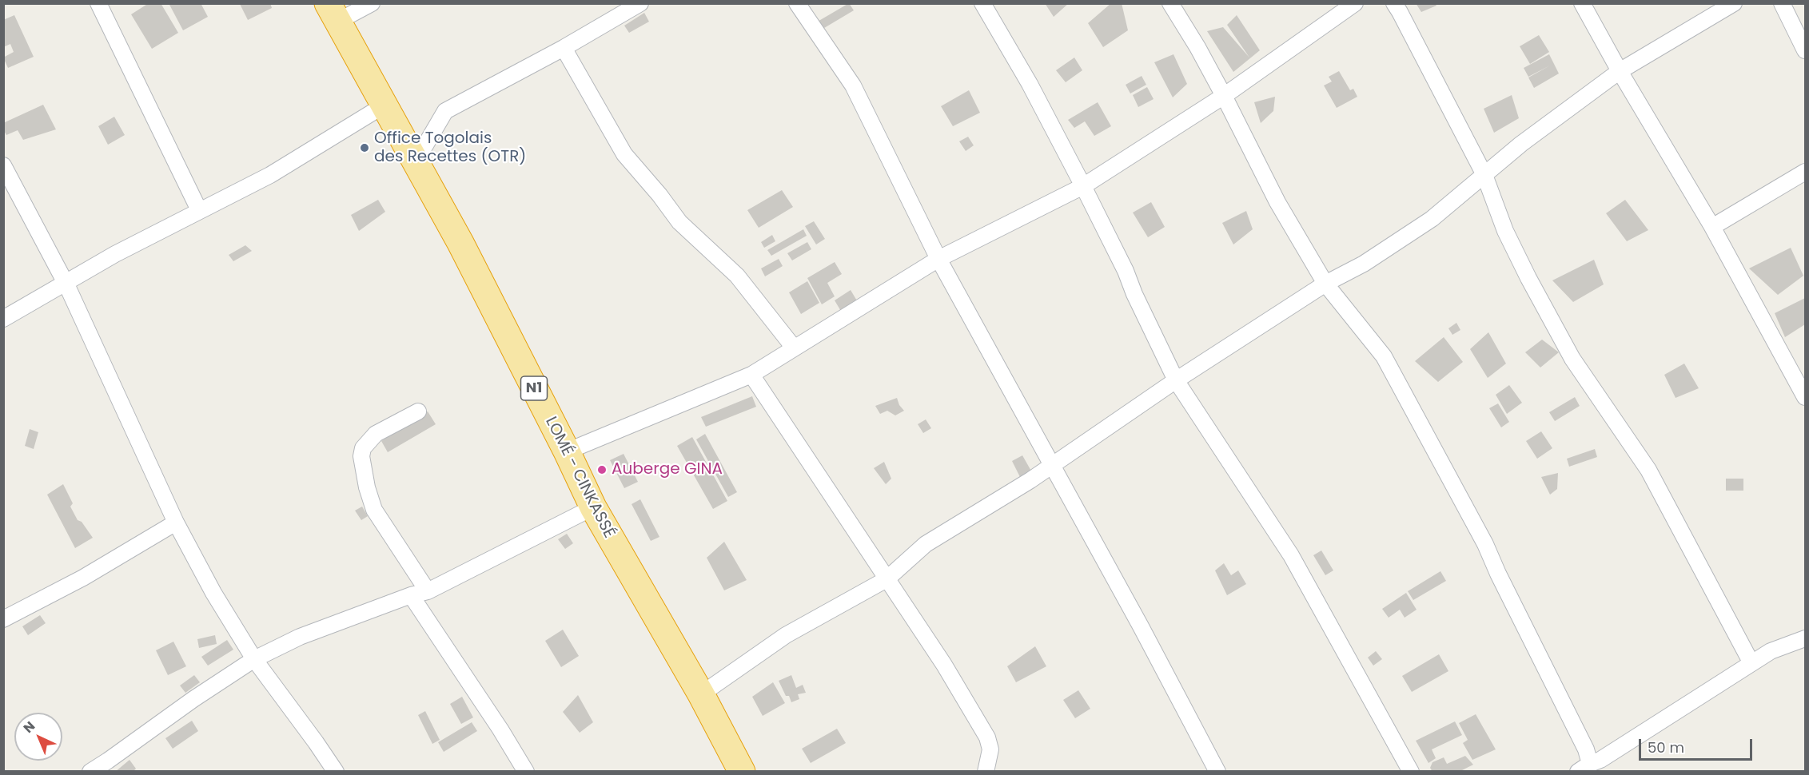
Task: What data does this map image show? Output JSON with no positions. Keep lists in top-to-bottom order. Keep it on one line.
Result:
{"streets":{"highway":["N1","LOMÉ - CINKASSÉ"]},"places":["Office Togolais des Recettes (OTR)","Auberge GINA"],"scale_bar":"50 m","north":"top left"}
